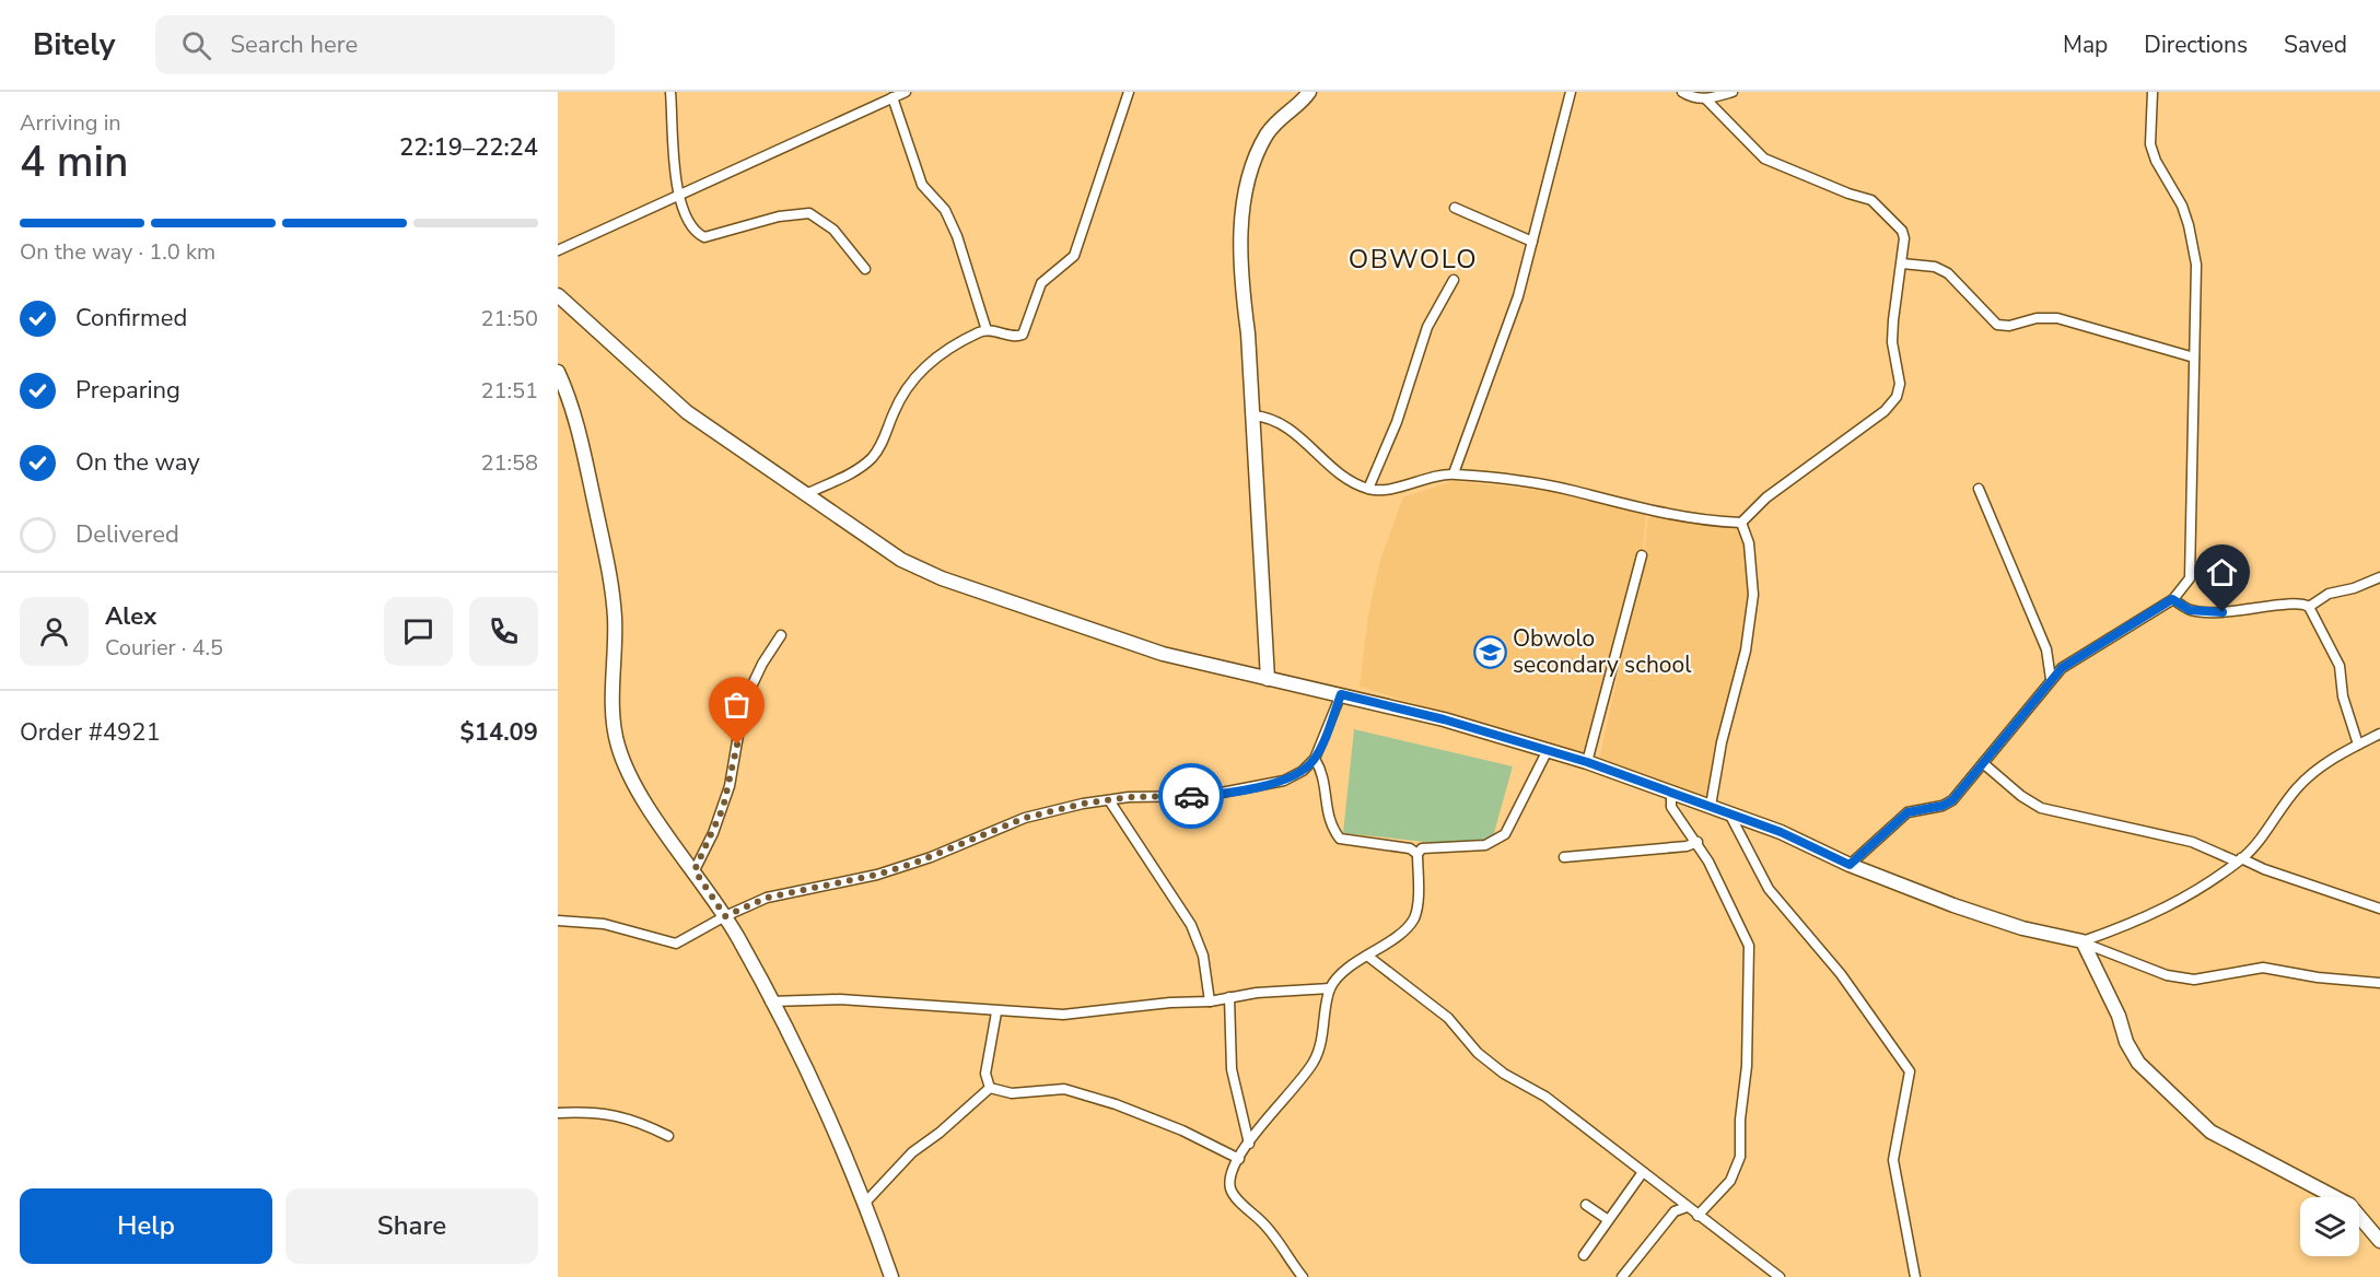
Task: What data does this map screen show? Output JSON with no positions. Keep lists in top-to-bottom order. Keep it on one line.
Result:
{"districts":["OBWOLO"],"places":{"school or university":["Obwolo secondary school"]},"page":{"header":"Bitely","search":"Search here","nav":["Map","Directions","Saved"],"heading":["4 min","Arriving in","22:19–22:24"],"panel":["Alex","Courier · 4.5","Order #4921","$14.09"],"bar":"On the way · 1.0 km","list":[["Confirmed","21:50"],["Preparing","21:51"],["On the way","21:58"],"Delivered"],"buttons":["Help","Share"]}}
